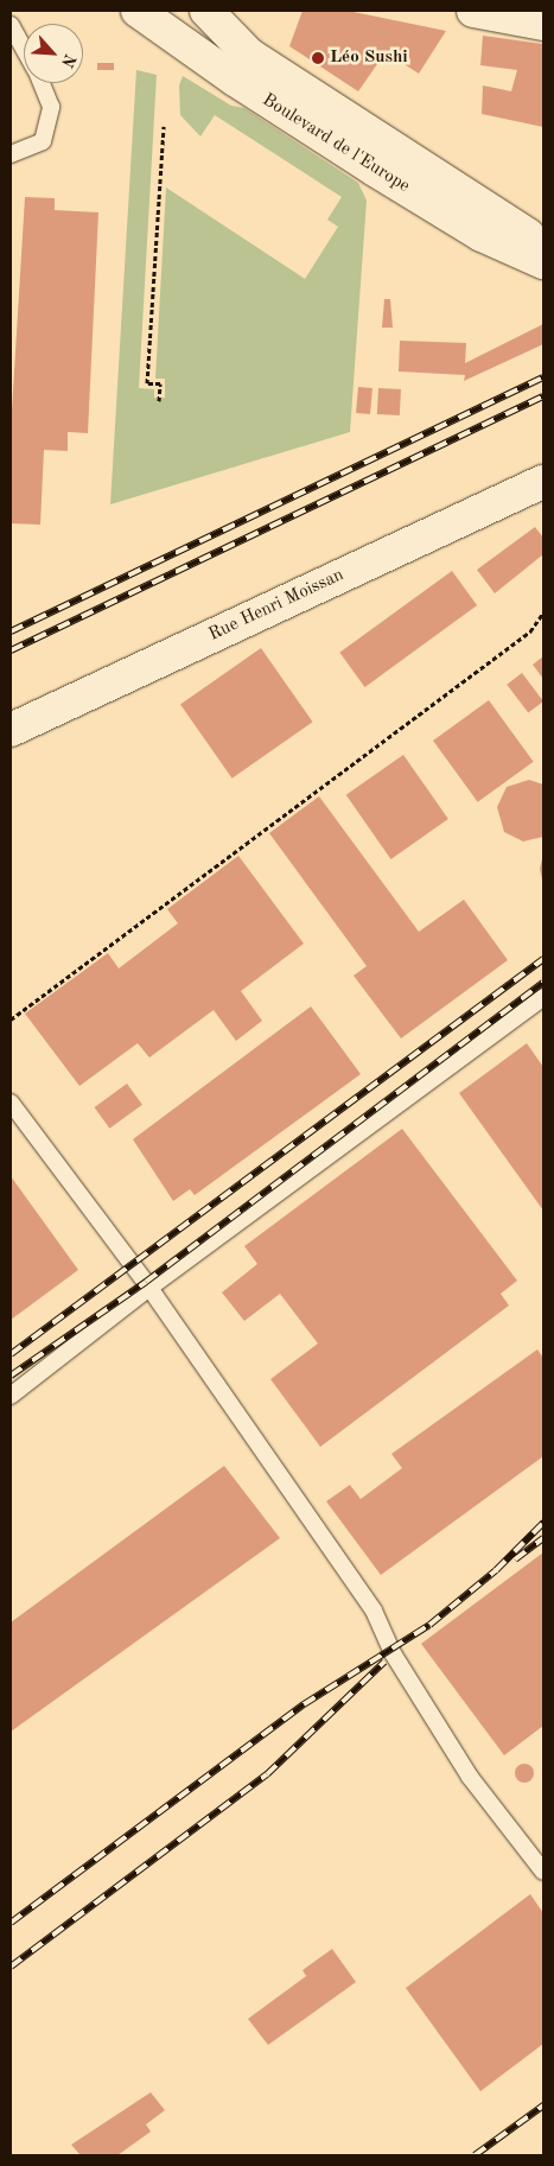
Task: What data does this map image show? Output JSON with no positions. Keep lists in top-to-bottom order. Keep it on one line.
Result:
{"streets":{"main road":["Boulevard de l'Europe","Rue Henri Moissan"]},"places":["Léo Sushi"],"north":"bottom right"}
